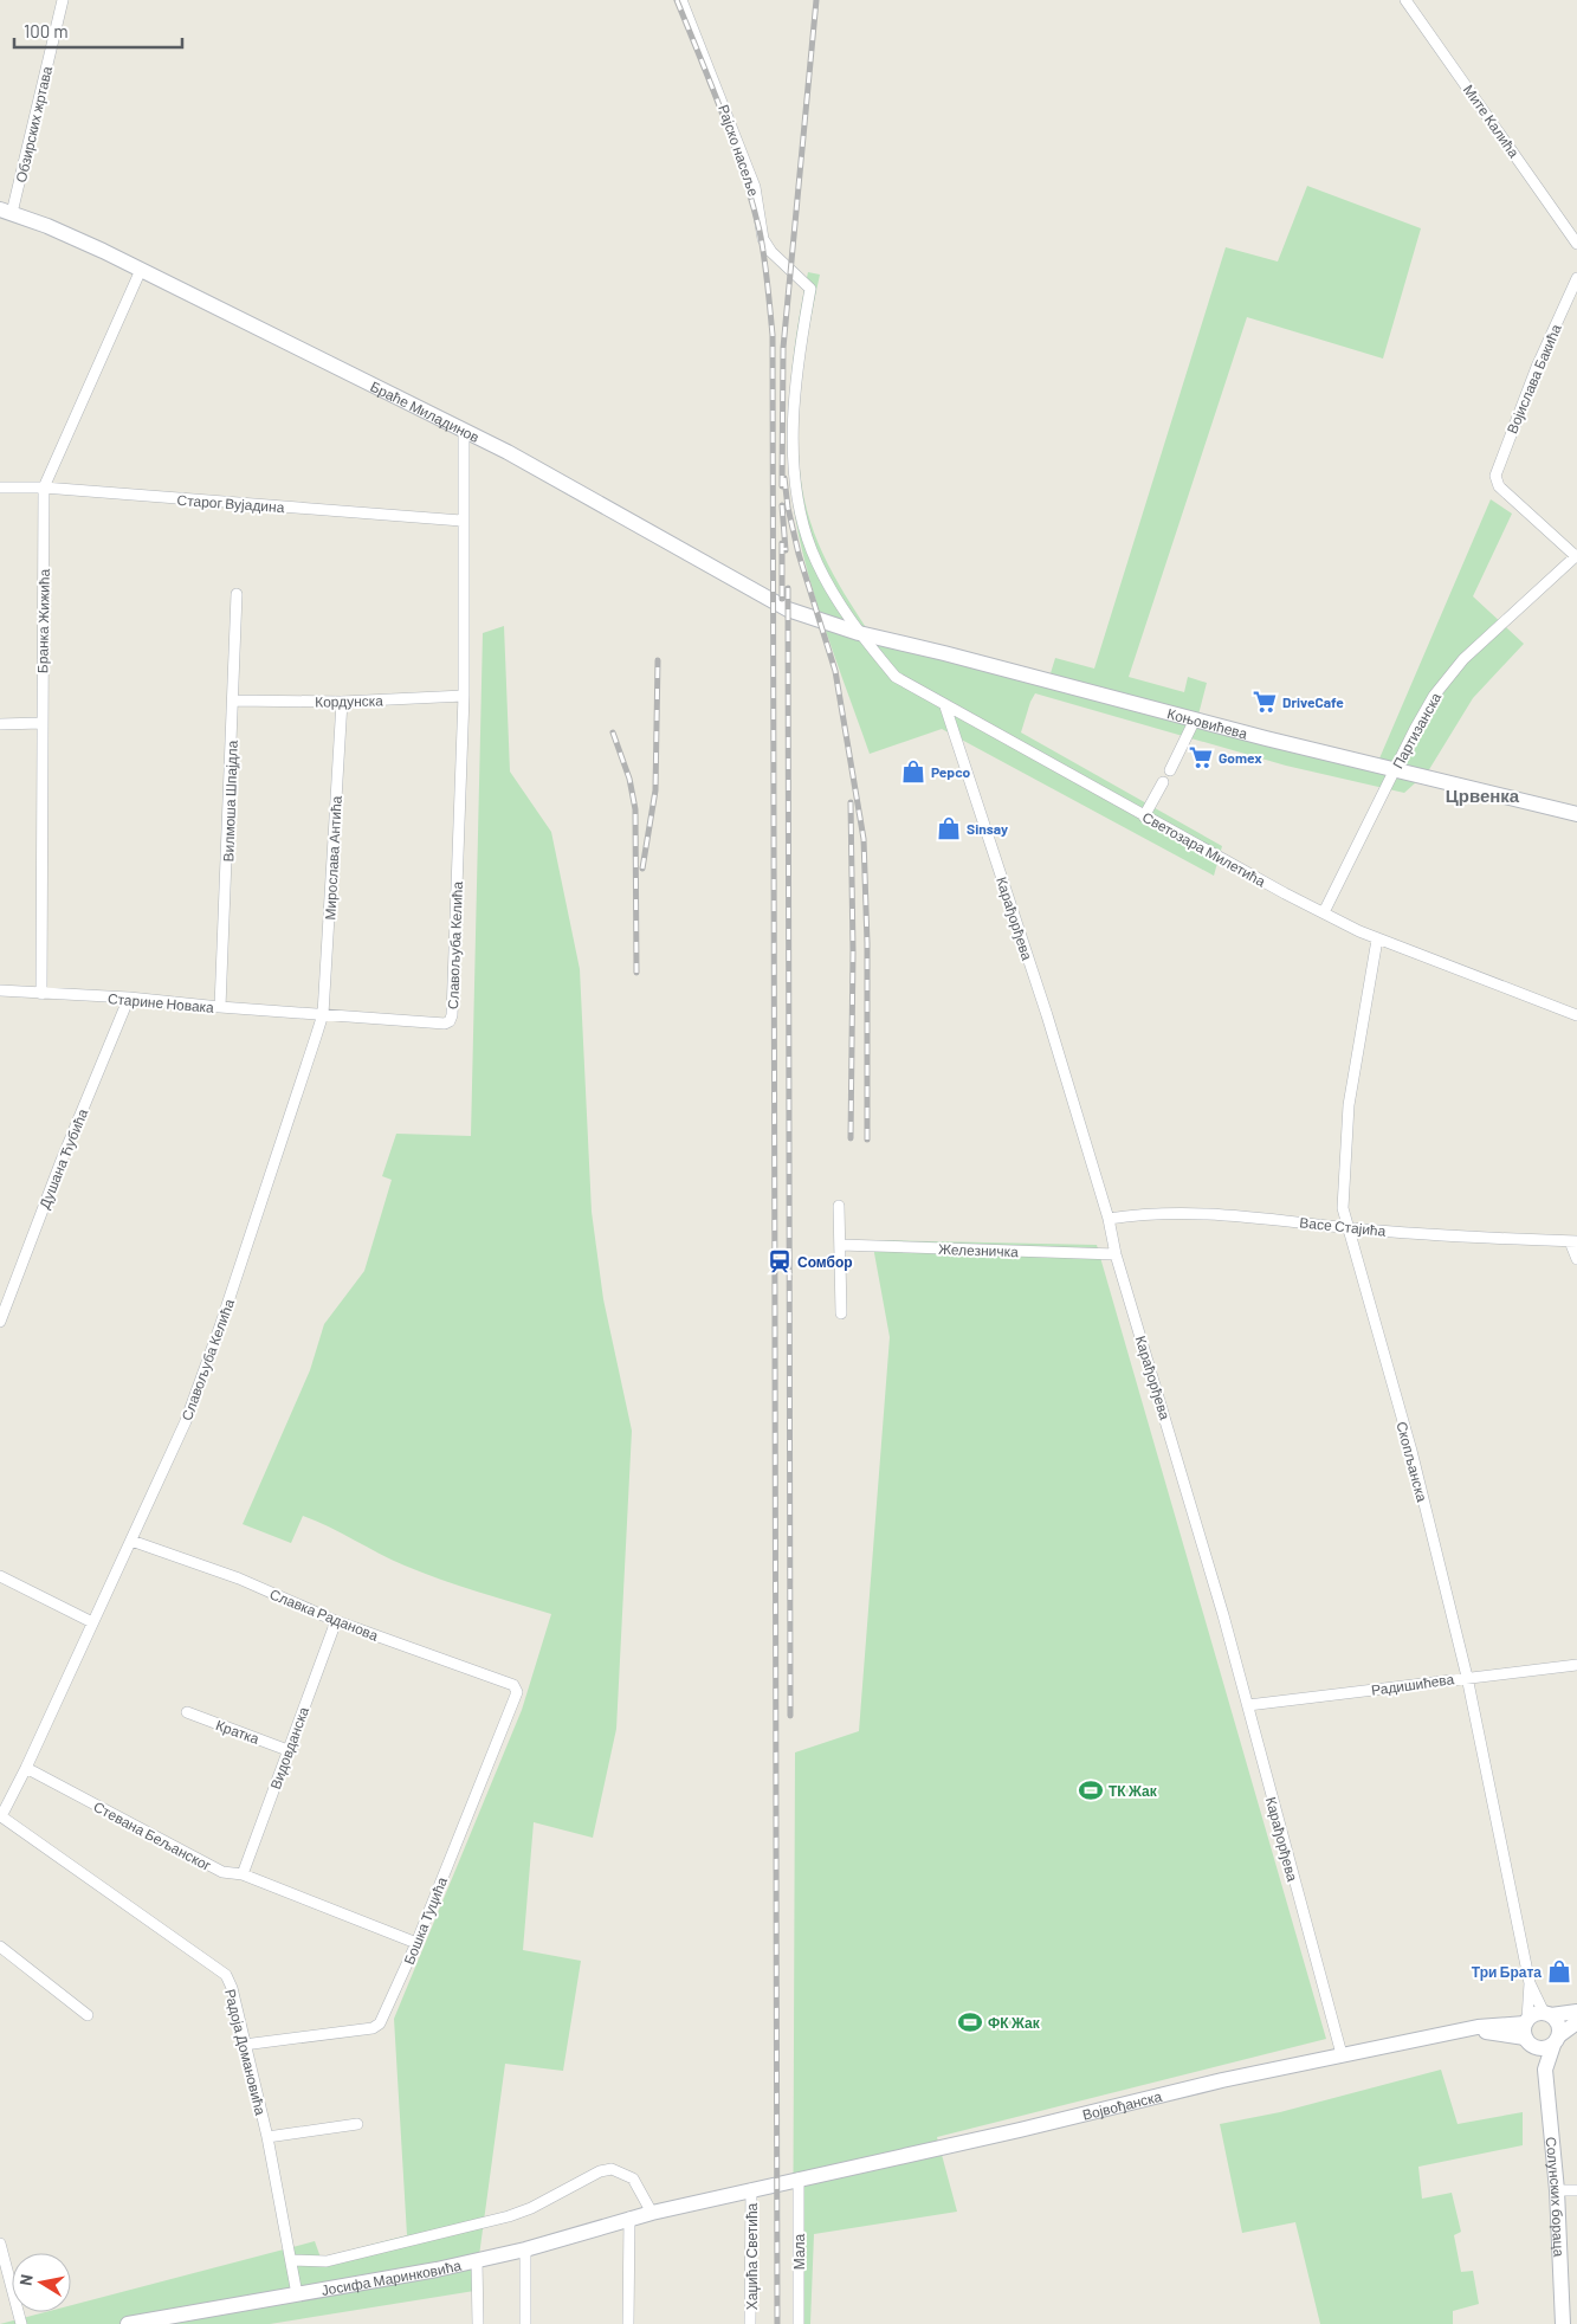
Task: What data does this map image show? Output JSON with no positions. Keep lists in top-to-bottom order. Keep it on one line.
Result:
{"streets":{"street":["Мите Калића","Обзирских жртава","Рајско насеље","Војислава Бакића","Браће Миладинов","Старог Вујадина","Бранка Жижића","Кордунска","Коњовићева","Партизанска","Вилмоша Шпајдла","Светозара Милетића","Мирослава Антића","Карађорђева","Славољуба Келића","Старине Новака","Душана Ћубића","Васе Стајића","Железничка","Скопљанска","Славка Раданова","Радишићева","Кратка","Видовданска","Стевана Бељанског","Бошка Туцића","Радоја Домановића","Војвођанска","Солунских бораца","Мала","Хаџића Светића","Јосифа Маринковића"]},"crossings":[["Обзирских жртава","Браће Миладинов"],["Рајско насеље","Светозара Милетића"],["Војислава Бакића","Партизанска"],["Браће Миладинов","Бранка Жижића"],["Браће Миладинов","Коњовићева"],["Браће Миладинов","Славољуба Келића"],["Старог Вујадина","Бранка Жижића"],["Старог Вујадина","Славољуба Келића"],["Бранка Жижића","Старине Новака"],["Кордунска","Вилмоша Шпајдла"],["Кордунска","Мирослава Антића"],["Кордунска","Славољуба Келића"],["Коњовићева","Партизанска"],["Коњовићева","Светозара Милетића"],["Партизанска","Светозара Милетића"],["Вилмоша Шпајдла","Старине Новака"],["Светозара Милетића","Карађорђева"],["Светозара Милетића","Скопљанска"],["Мирослава Антића","Славољуба Келића"],["Мирослава Антића","Старине Новака"],["Карађорђева","Васе Стајића"],["Карађорђева","Железничка"],["Карађорђева","Радишићева"],["Карађорђева","Војвођанска"],["Славољуба Келића","Старине Новака"],["Славољуба Келића","Славка Раданова"],["Славољуба Келића","Радоја Домановића"],["Старине Новака","Душана Ћубића"],["Васе Стајића","Скопљанска"],["Скопљанска","Радишићева"],["Скопљанска","Војвођанска"],["Скопљанска","Солунских бораца"],["Славка Раданова","Видовданска"],["Славка Раданова","Бошка Туцића"],["Славка Раданова","Радоја Домановића"],["Кратка","Видовданска"],["Видовданска","Стевана Бељанског"],["Стевана Бељанског","Бошка Туцића"],["Стевана Бељанског","Радоја Домановића"],["Бошка Туцића","Радоја Домановића"],["Радоја Домановића","Јосифа Маринковића"],["Војвођанска","Солунских бораца"],["Војвођанска","Мала"],["Војвођанска","Јосифа Маринковића"],["Хаџића Светића","Јосифа Маринковића"]],"districts":["Црвенка"],"places":{"supermarket":["DriveCafe","Gomex"],"shop":["Pepco","Sinsay","Три Брата"],"station":["Сомбор"],"sports":["ТК Жак","ФК Жак"]},"scale_bar":"100 m","north":"left"}
